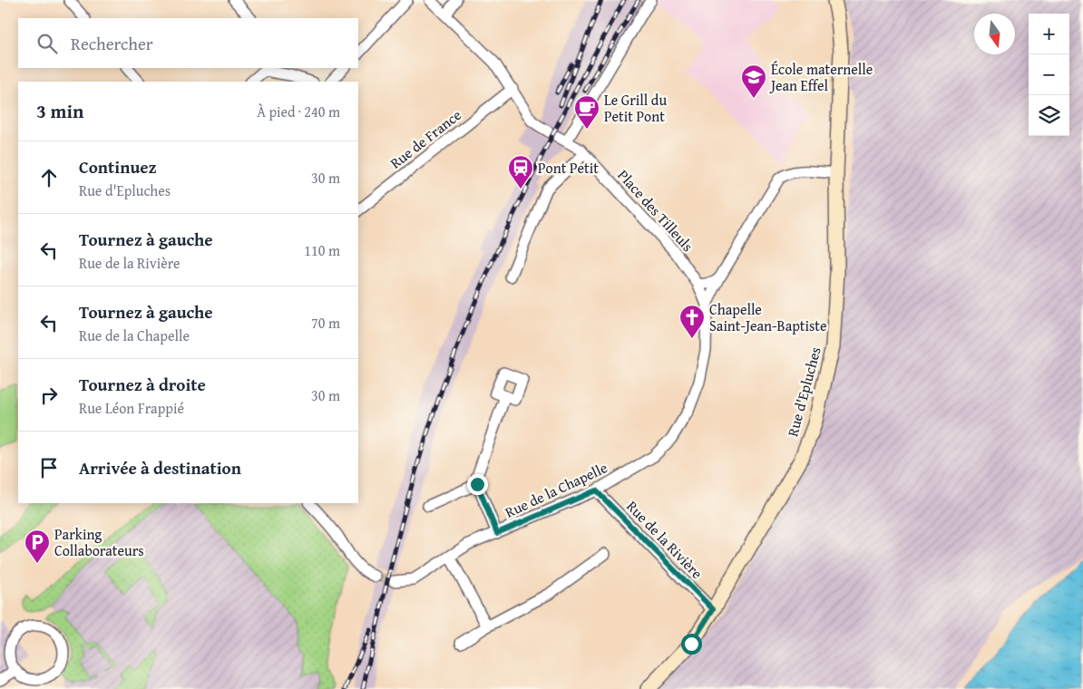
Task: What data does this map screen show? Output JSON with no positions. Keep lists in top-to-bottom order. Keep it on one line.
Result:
{"streets":{"street":["Rue de France","Place des Tilleuls","Rue d'Epluches","Rue de la Chapelle","Rue de la Rivière"]},"crossings":[["Rue de France","Place des Tilleuls"],["Place des Tilleuls","Rue de la Chapelle"],["Rue d'Epluches","Rue de la Chapelle"],["Rue d'Epluches","Rue de la Rivière"],["Rue de la Chapelle","Rue de la Rivière"]],"places":{"school or university":["École maternelle Jean Effel"],"cafe":["Le Grill du Petit Pont"],"station":["Pont Petit"],"church":["Chapelle Saint-Jean-Baptiste"],"parking":["Parking Collaborateurs"]},"north":"bottom","page":{"map_buttons":["+","−"],"search":"Rechercher","heading":["3 min","À pied · 240 m"],"list":[["Continuez","Rue d'Epluches","30 m"],["Tournez à gauche","Rue de la Rivière","110 m"],["Tournez à gauche","Rue de la Chapelle","70 m"],["Tournez à droite","Rue Léon Frappié","30 m"],"Arrivée à destination"]}}
